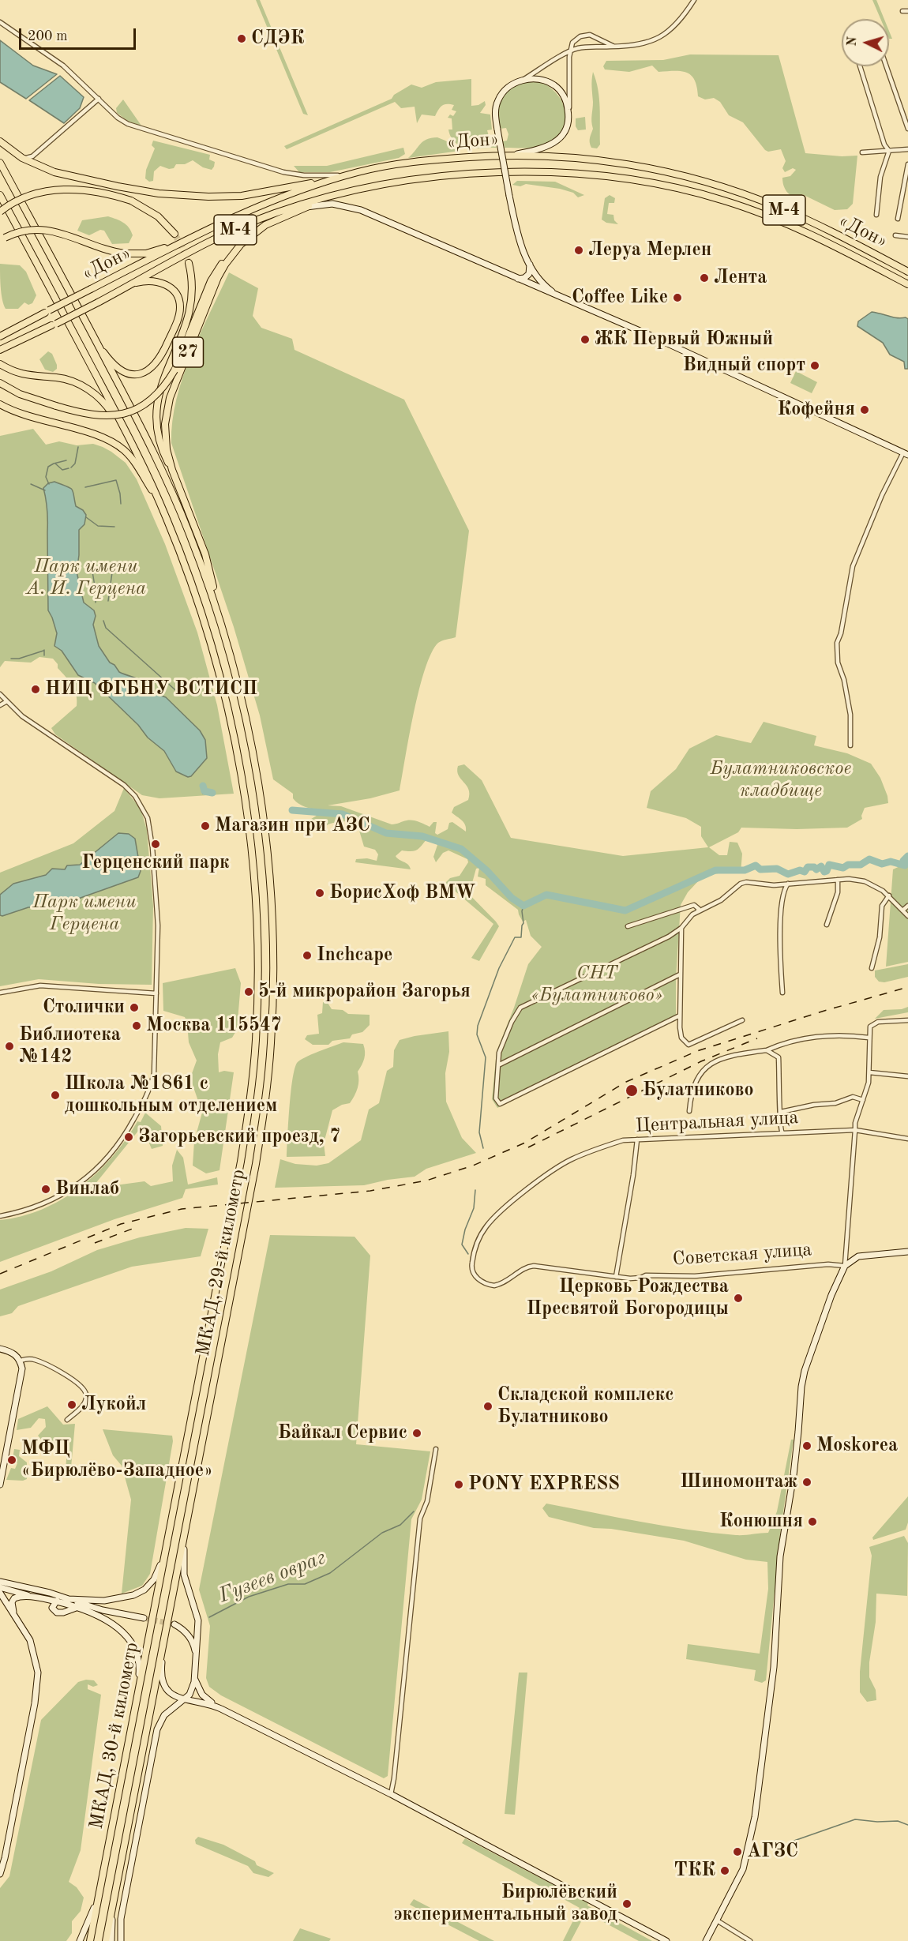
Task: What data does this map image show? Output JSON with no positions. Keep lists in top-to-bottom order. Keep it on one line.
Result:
{"streets":{"highway":["«Дон»","М-4","27","МКАД, 29-й километр","МКАД, 30-й километр"],"street":["Центральная улица","Советская улица"]},"crossings":[["«Дон»","27"],["27","МКАД, 29-й километр"],["Центральная улица","Советская улица"],["МКАД, 29-й километр","МКАД, 30-й километр"]],"water":["Гузеев овраг"],"parks":["Парк имени А. И. Герцена","Булатниковское кладбище","Парк имени Герцена","СНТ «Булатниково»"],"places":["СДЭК","Леруа Мерлен","Лента","Coffee Like","ЖК Первый Южный","Видный спорт","Кофейня","НИЦ ФГБНУ ВСТИСП","Магазин при АЗС","Герценский парк","БорисХоф BMW","Inchcape","5-й микрорайон Загорья","Столички","Москва 115547","Библиотека №142","Булатниково","Школа №1861 с дошкольным отделением","Загорьевский проезд, 7","Винлаб","Церковь Рождества Пресвятой Богородицы","Лукойл","Складской комплекс Булатниково","Байкал Сервис","Moskorea","МФЦ «Бирюлёво-Западное»","Шиномонтаж","PONY EXPRESS","Конюшня","АГЗС","ТКК","Бирюлёвский экспериментальный завод"],"scale_bar":"200 m","north":"left"}
